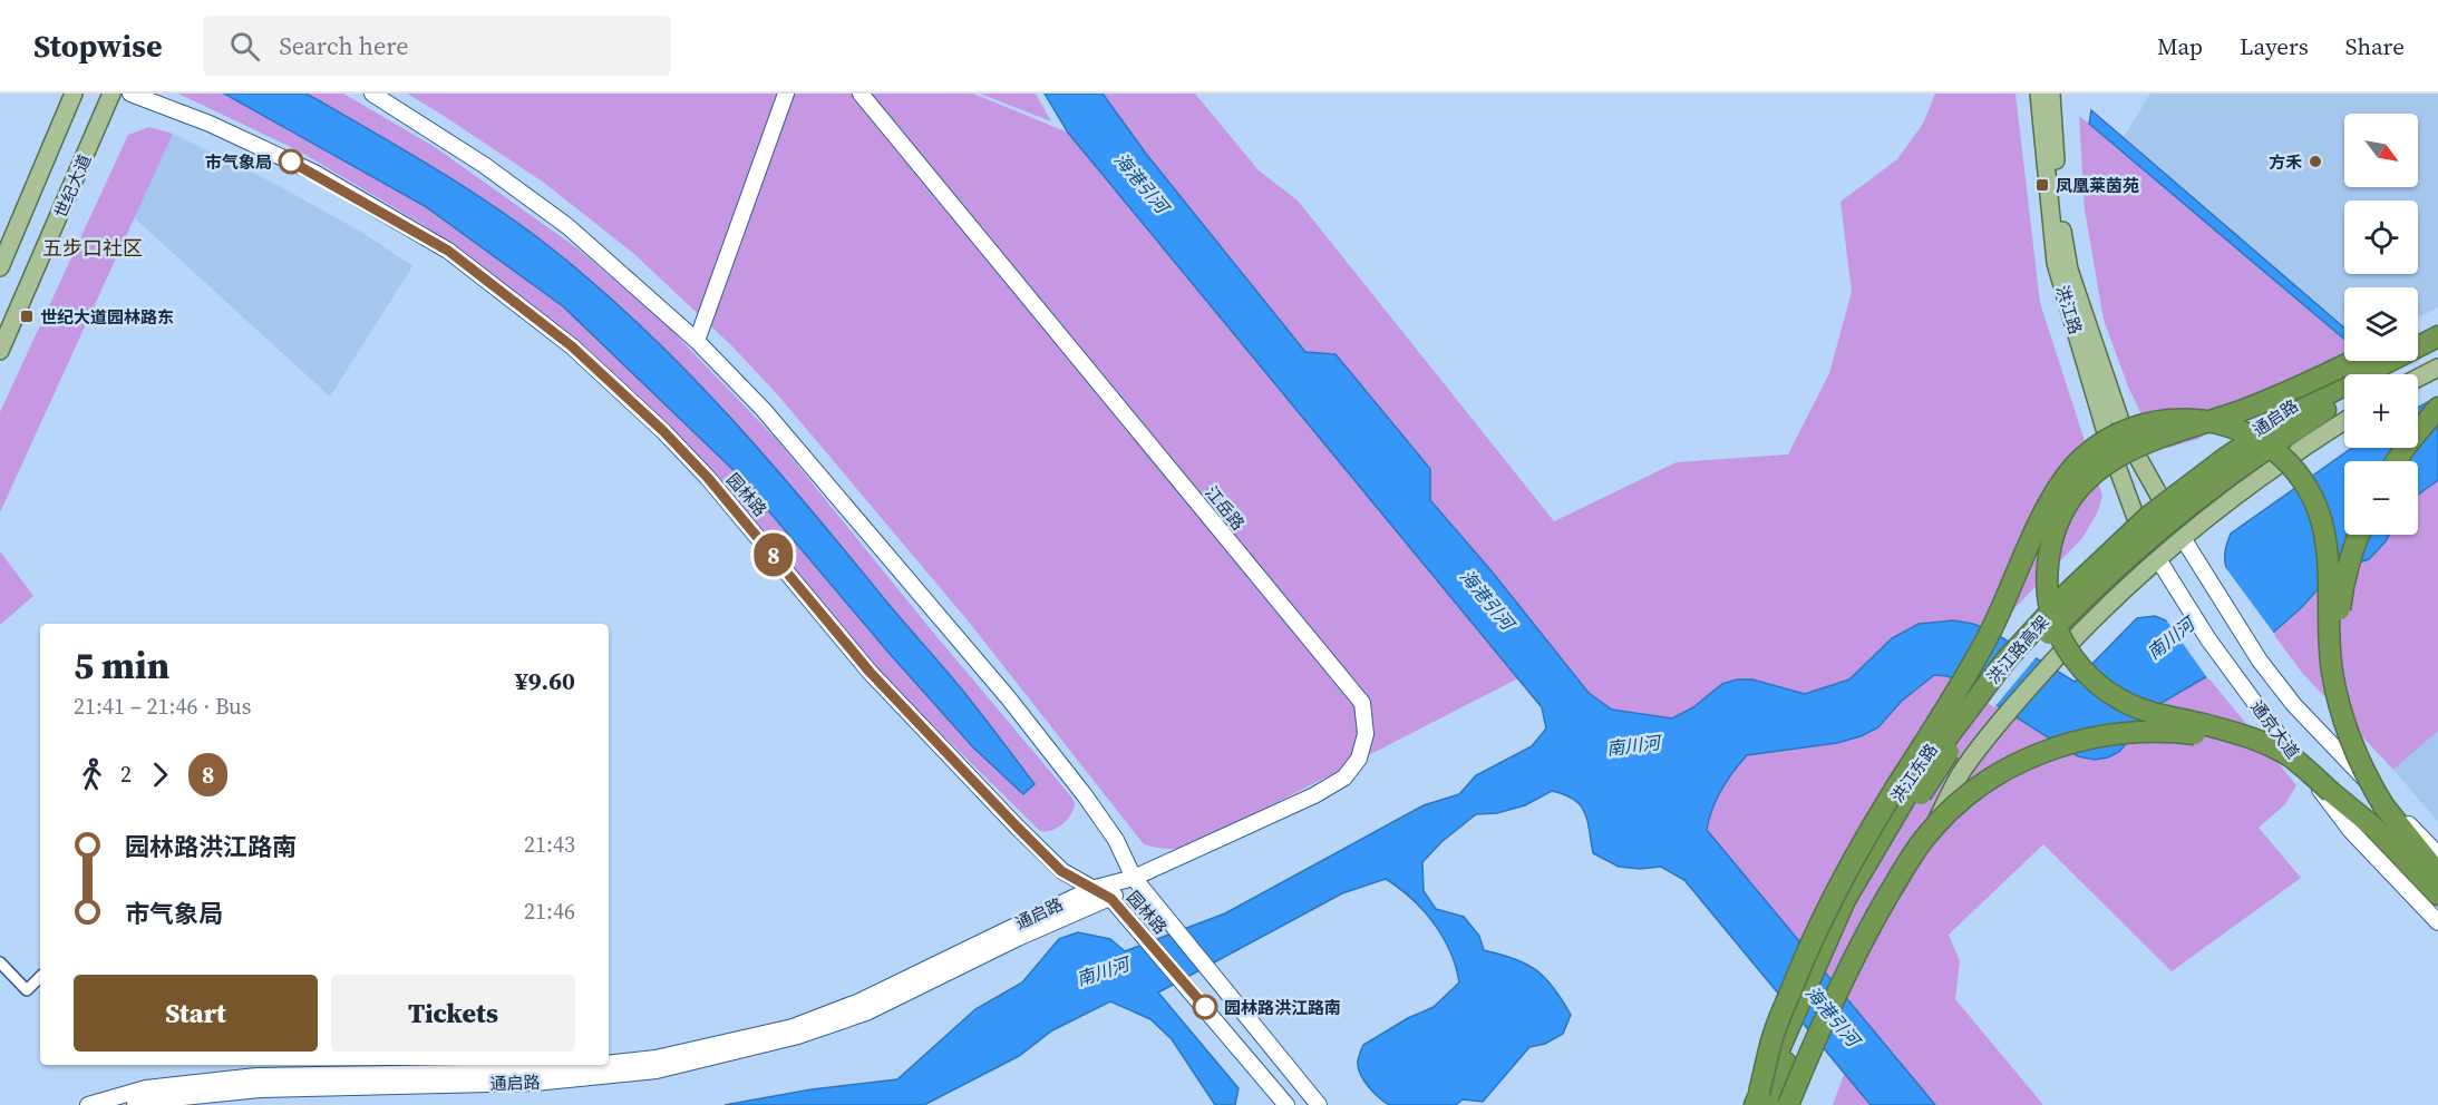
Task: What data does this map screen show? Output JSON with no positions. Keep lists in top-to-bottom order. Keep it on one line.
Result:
{"streets":{"highway":["洪江路高架"],"main road":["世纪大道","洪江路","通启路","园林路","江岳路","通京大道","洪江东路"]},"crossings":[["洪江路","通启路"],["洪江路","通京大道"],["洪江路","洪江东路"],["通启路","园林路"],["通启路","江岳路"],["通启路","通京大道"],["通启路","洪江东路"],["园林路","江岳路"],["洪江路高架","洪江东路"],["通京大道","洪江东路"]],"districts":["五步口社区"],"water":["海港引河","南川河"],"places":{"other":["市气象局","方禾","园林路洪江路南"],"transit":["凤凰莱茵苑","世纪大道园林路东"]},"lines":["bus line 8"],"north":"bottom right","page":{"header":"Stopwise","search":"Search here","nav":["Map","Layers","Share"],"on_map":"8","map_buttons":["+","−"],"heading":["5 min","21:41 – 21:46 · Bus","¥9.60"],"legs":["2","8"],"list":[{"name":"园林路洪江路南","value":"21:43"},{"name":"市气象局","value":"21:46"}],"buttons":["Start","Tickets"]}}
